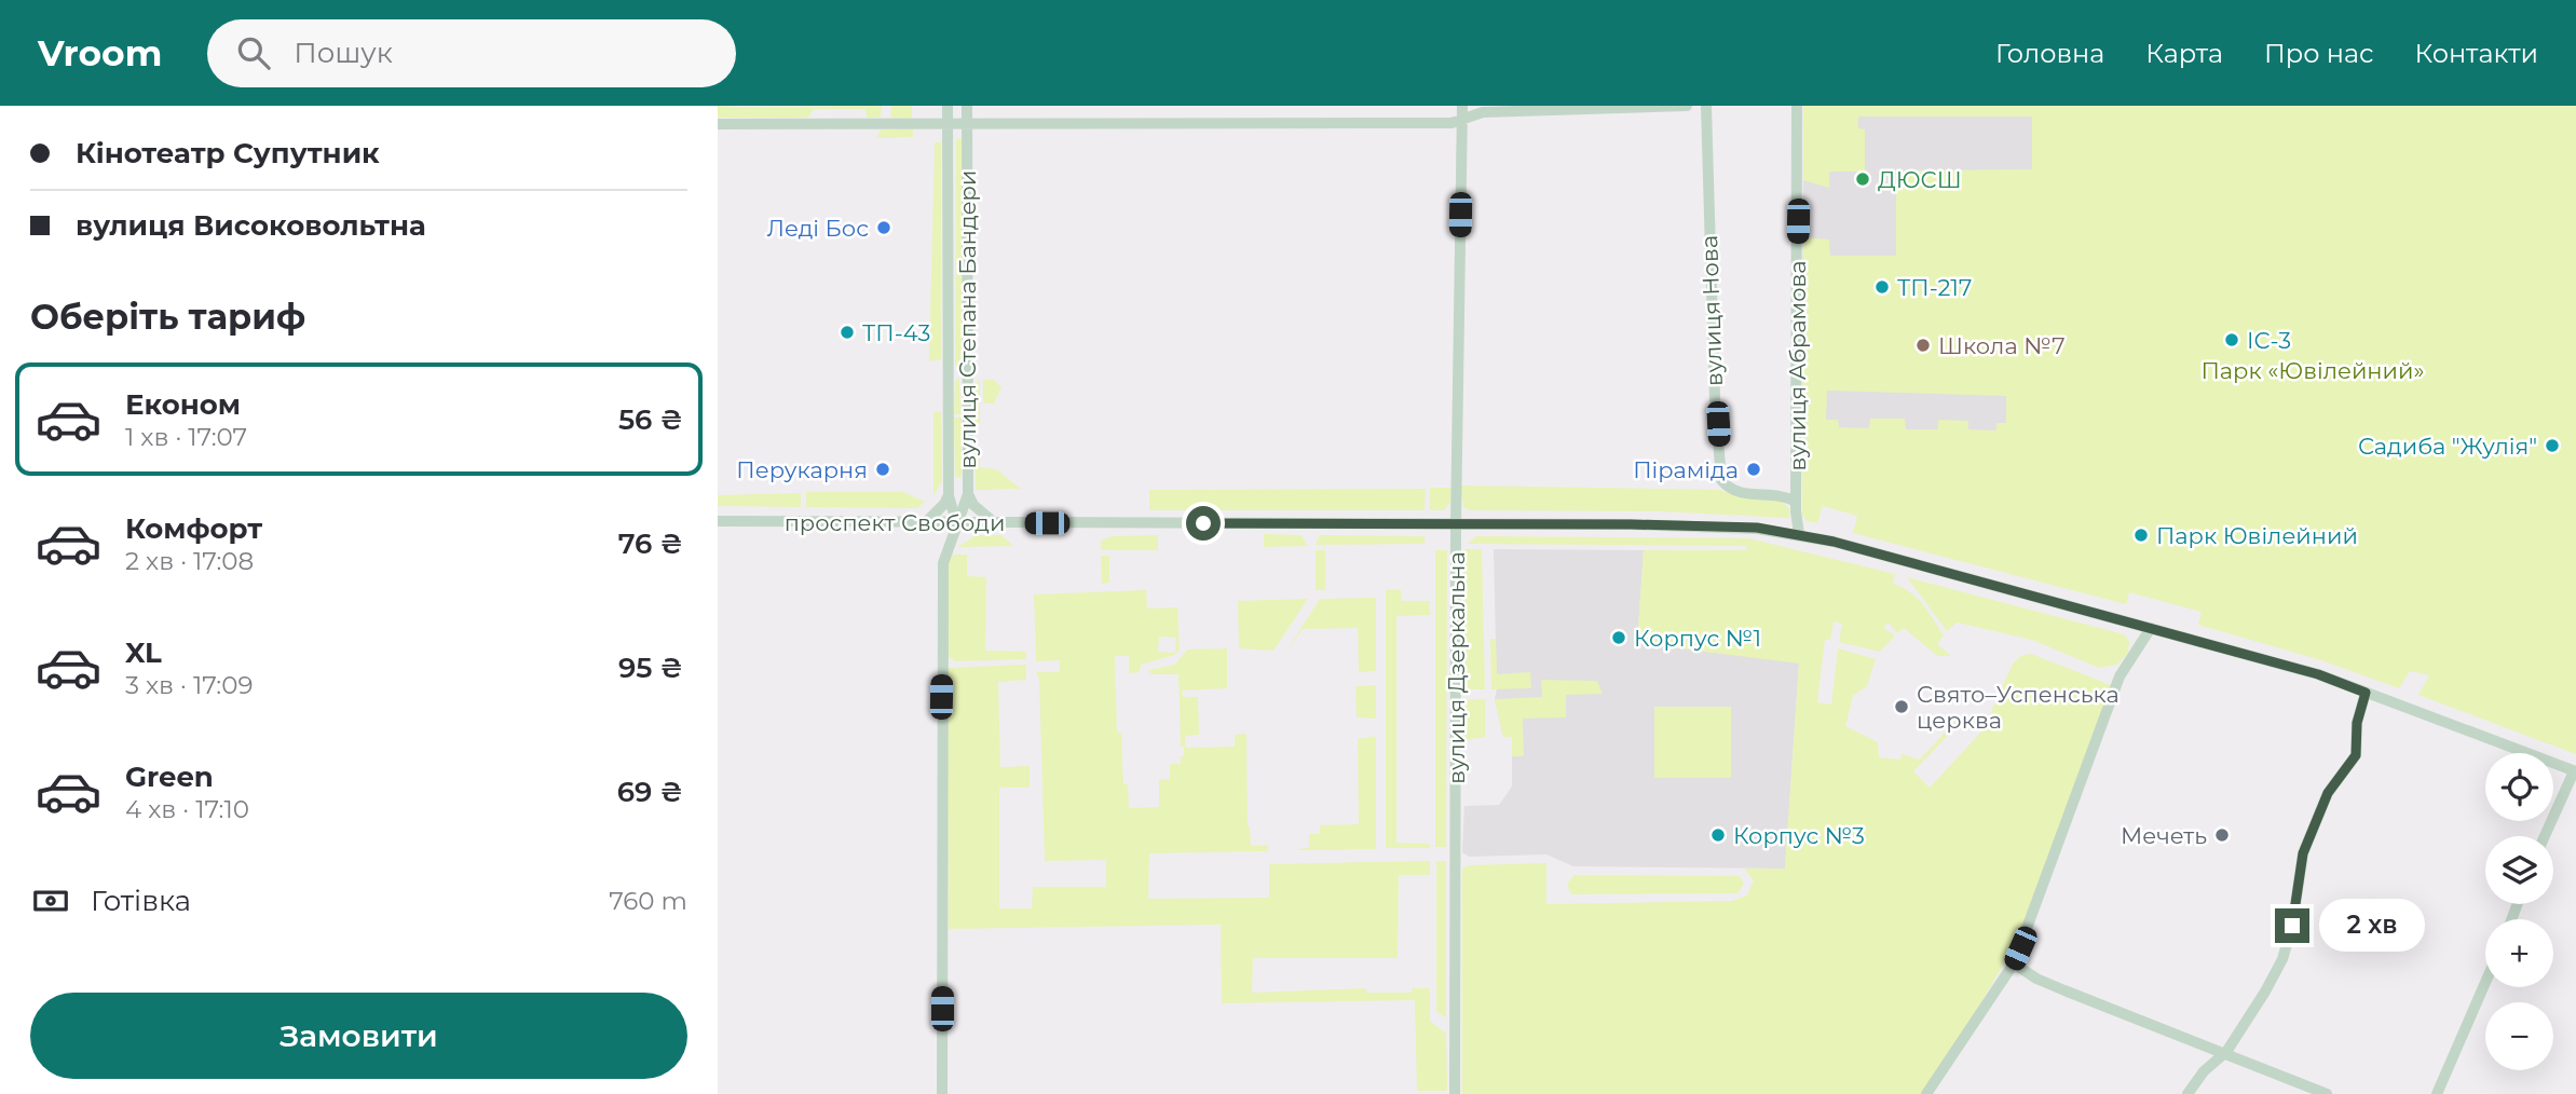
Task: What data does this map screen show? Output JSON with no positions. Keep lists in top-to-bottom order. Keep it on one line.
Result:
{"streets":{"street":["вулиця Нова","вулиця Степана Бандери","вулиця Абрамова","проспект Свободи","вулиця Дзеркальна"]},"crossings":[["вулиця Нова","вулиця Абрамова"],["вулиця Степана Бандери","проспект Свободи"],["вулиця Абрамова","проспект Свободи"],["проспект Свободи","вулиця Дзеркальна"]],"parks":["Парк «Ювілейний»"],"places":["ДЮСШ","Леді Бос","ТП-217","ТП-43","ІС-3","Школа №7","Садиба \"Жулія\"","Перукарня","Піраміда","Парк Ювілейний","Корпус №1","Свято–Успенська церква","Корпус №3","Мечеть"],"page":{"header":"Vroom","search":"Пошук","nav":["Головна","Карта","Про нас","Контакти"],"banner":["Кінотеатр Супутник","вулиця Високовольтна"],"heading":"Оберіть тариф","list":[{"name":"Економ","note":"1 хв · 17:07","value":"56 ₴"},{"name":"Комфорт","note":"2 хв · 17:08","value":"76 ₴"},{"name":"XL","note":"3 хв · 17:09","value":"95 ₴"},{"name":"Green","note":"4 хв · 17:10","value":"69 ₴"}],"map_buttons":["+","−"],"pay":["Готівка","760 m"],"bubble":"2 хв","buttons":"Замовити"}}
